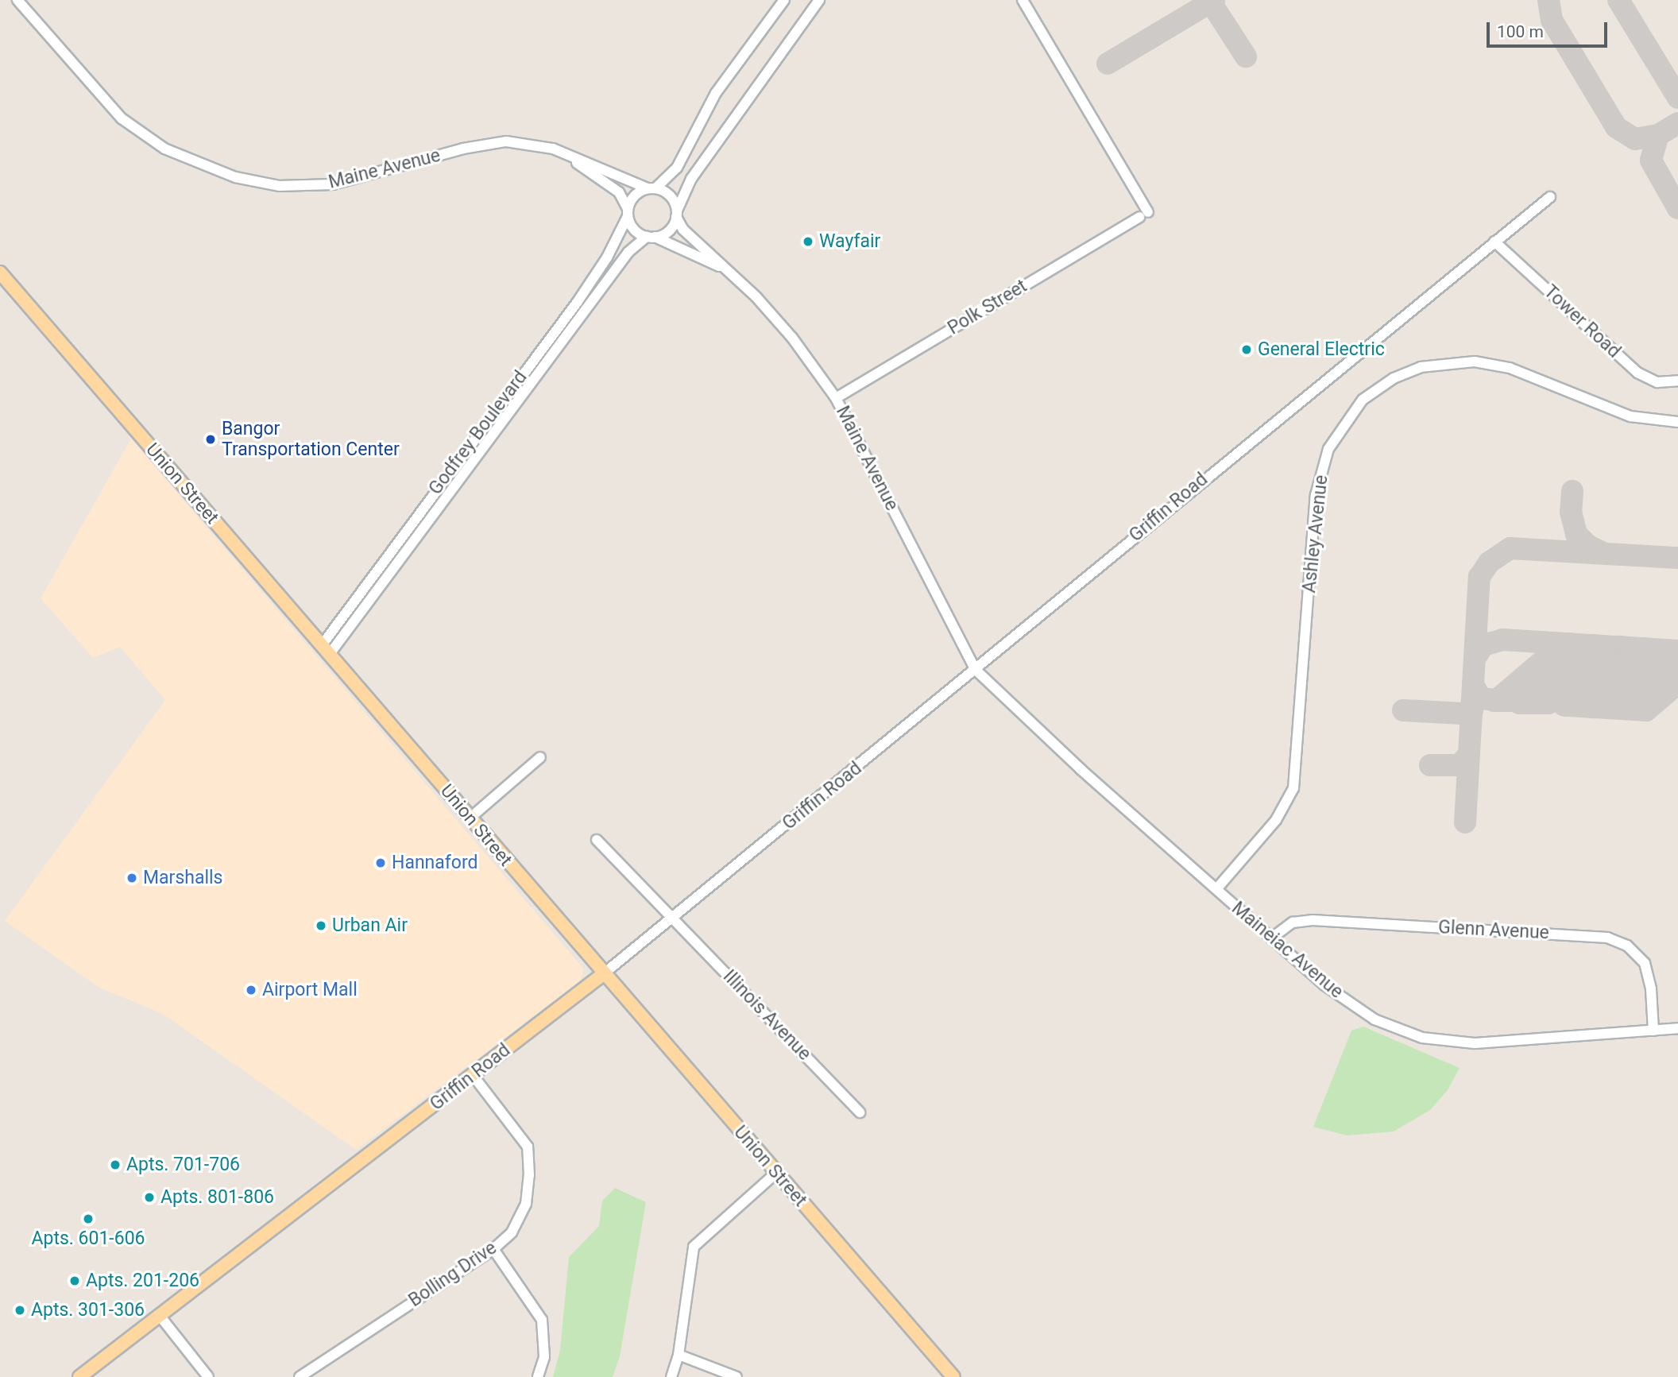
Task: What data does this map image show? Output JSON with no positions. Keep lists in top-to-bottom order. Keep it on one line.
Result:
{"streets":{"main road":["Union Street","Griffin Road"],"street":["Maine Avenue","Polk Street","Tower Road","Godfrey Boulevard","Ashley Avenue","Glenn Avenue","Maineiac Avenue","Illinois Avenue","Bolling Drive"]},"crossings":[["Maine Avenue","Polk Street"],["Maine Avenue","Godfrey Boulevard"],["Maine Avenue","Griffin Road"],["Maine Avenue","Maineiac Avenue"],["Tower Road","Griffin Road"],["Godfrey Boulevard","Union Street"],["Union Street","Griffin Road"],["Griffin Road","Maineiac Avenue"],["Griffin Road","Illinois Avenue"],["Griffin Road","Bolling Drive"],["Ashley Avenue","Maineiac Avenue"],["Glenn Avenue","Maineiac Avenue"]],"places":["Wayfair","General Electric","Bangor Transportation Center","Hannaford","Marshalls","Urban Air","Airport Mall","Apts. 701-706","Apts. 801-806","Apts. 601-606","Apts. 201-206","Apts. 301-306"],"scale_bar":"100 m"}
